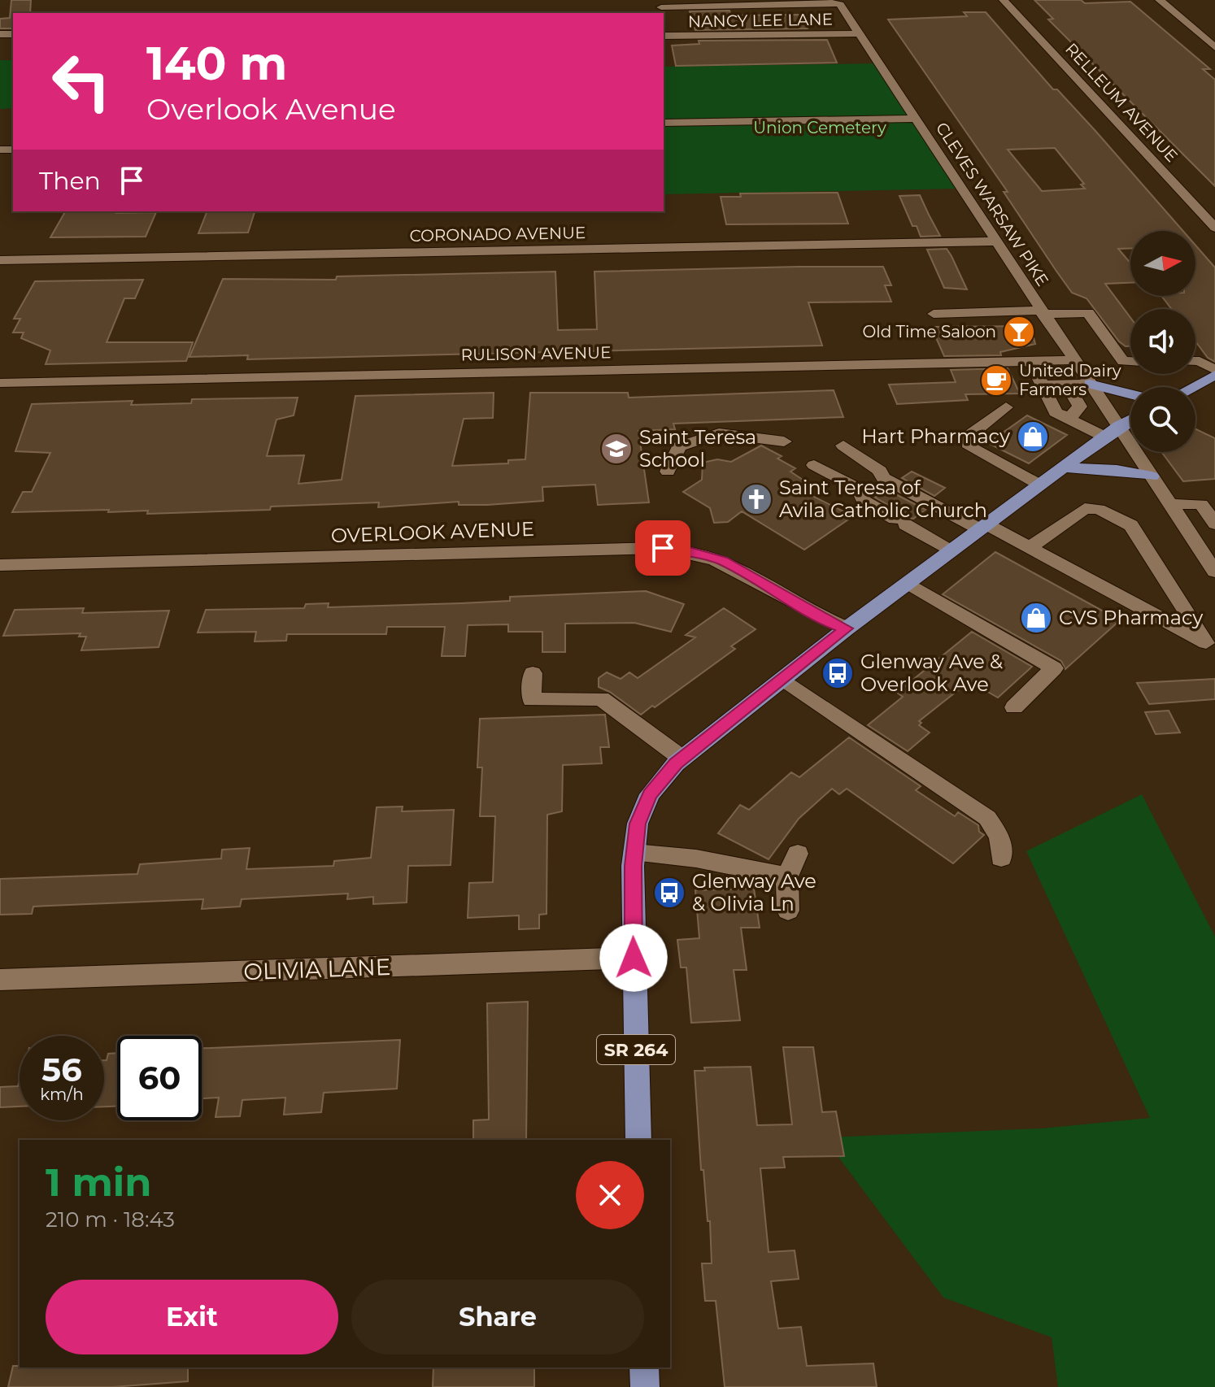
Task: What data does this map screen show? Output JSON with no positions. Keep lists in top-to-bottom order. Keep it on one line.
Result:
{"streets":{"main road":["SR 264"],"street":["NANCY LEE LANE","RELLEUM AVENUE","CLEVES WARSAW PIKE","CORONADO AVENUE","RULISON AVENUE","OVERLOOK AVENUE","OLIVIA LANE"]},"crossings":[["NANCY LEE LANE","CLEVES WARSAW PIKE"],["CLEVES WARSAW PIKE","CORONADO AVENUE"],["CLEVES WARSAW PIKE","RULISON AVENUE"],["CLEVES WARSAW PIKE","SR 264"],["OVERLOOK AVENUE","SR 264"],["OLIVIA LANE","SR 264"]],"parks":["Union Cemetery"],"places":{"bar":["Old Time Saloon"],"cafe":["United Dairy Farmers"],"shop":["Hart Pharmacy","CVS Pharmacy"],"school or university":["Saint Teresa School"],"church":["Saint Teresa of Avila Catholic Church"],"bus stop":["Glenway Ave & Overlook Ave","Glenway Ave & Olivia Ln"]},"north":"right","page":{"turn":["140 m","Overlook Avenue"],"then":"Then","speed":"56 km/h","limit":"60","heading":["1 min","210 m · 18:43"],"buttons":["Exit","Share"]}}
